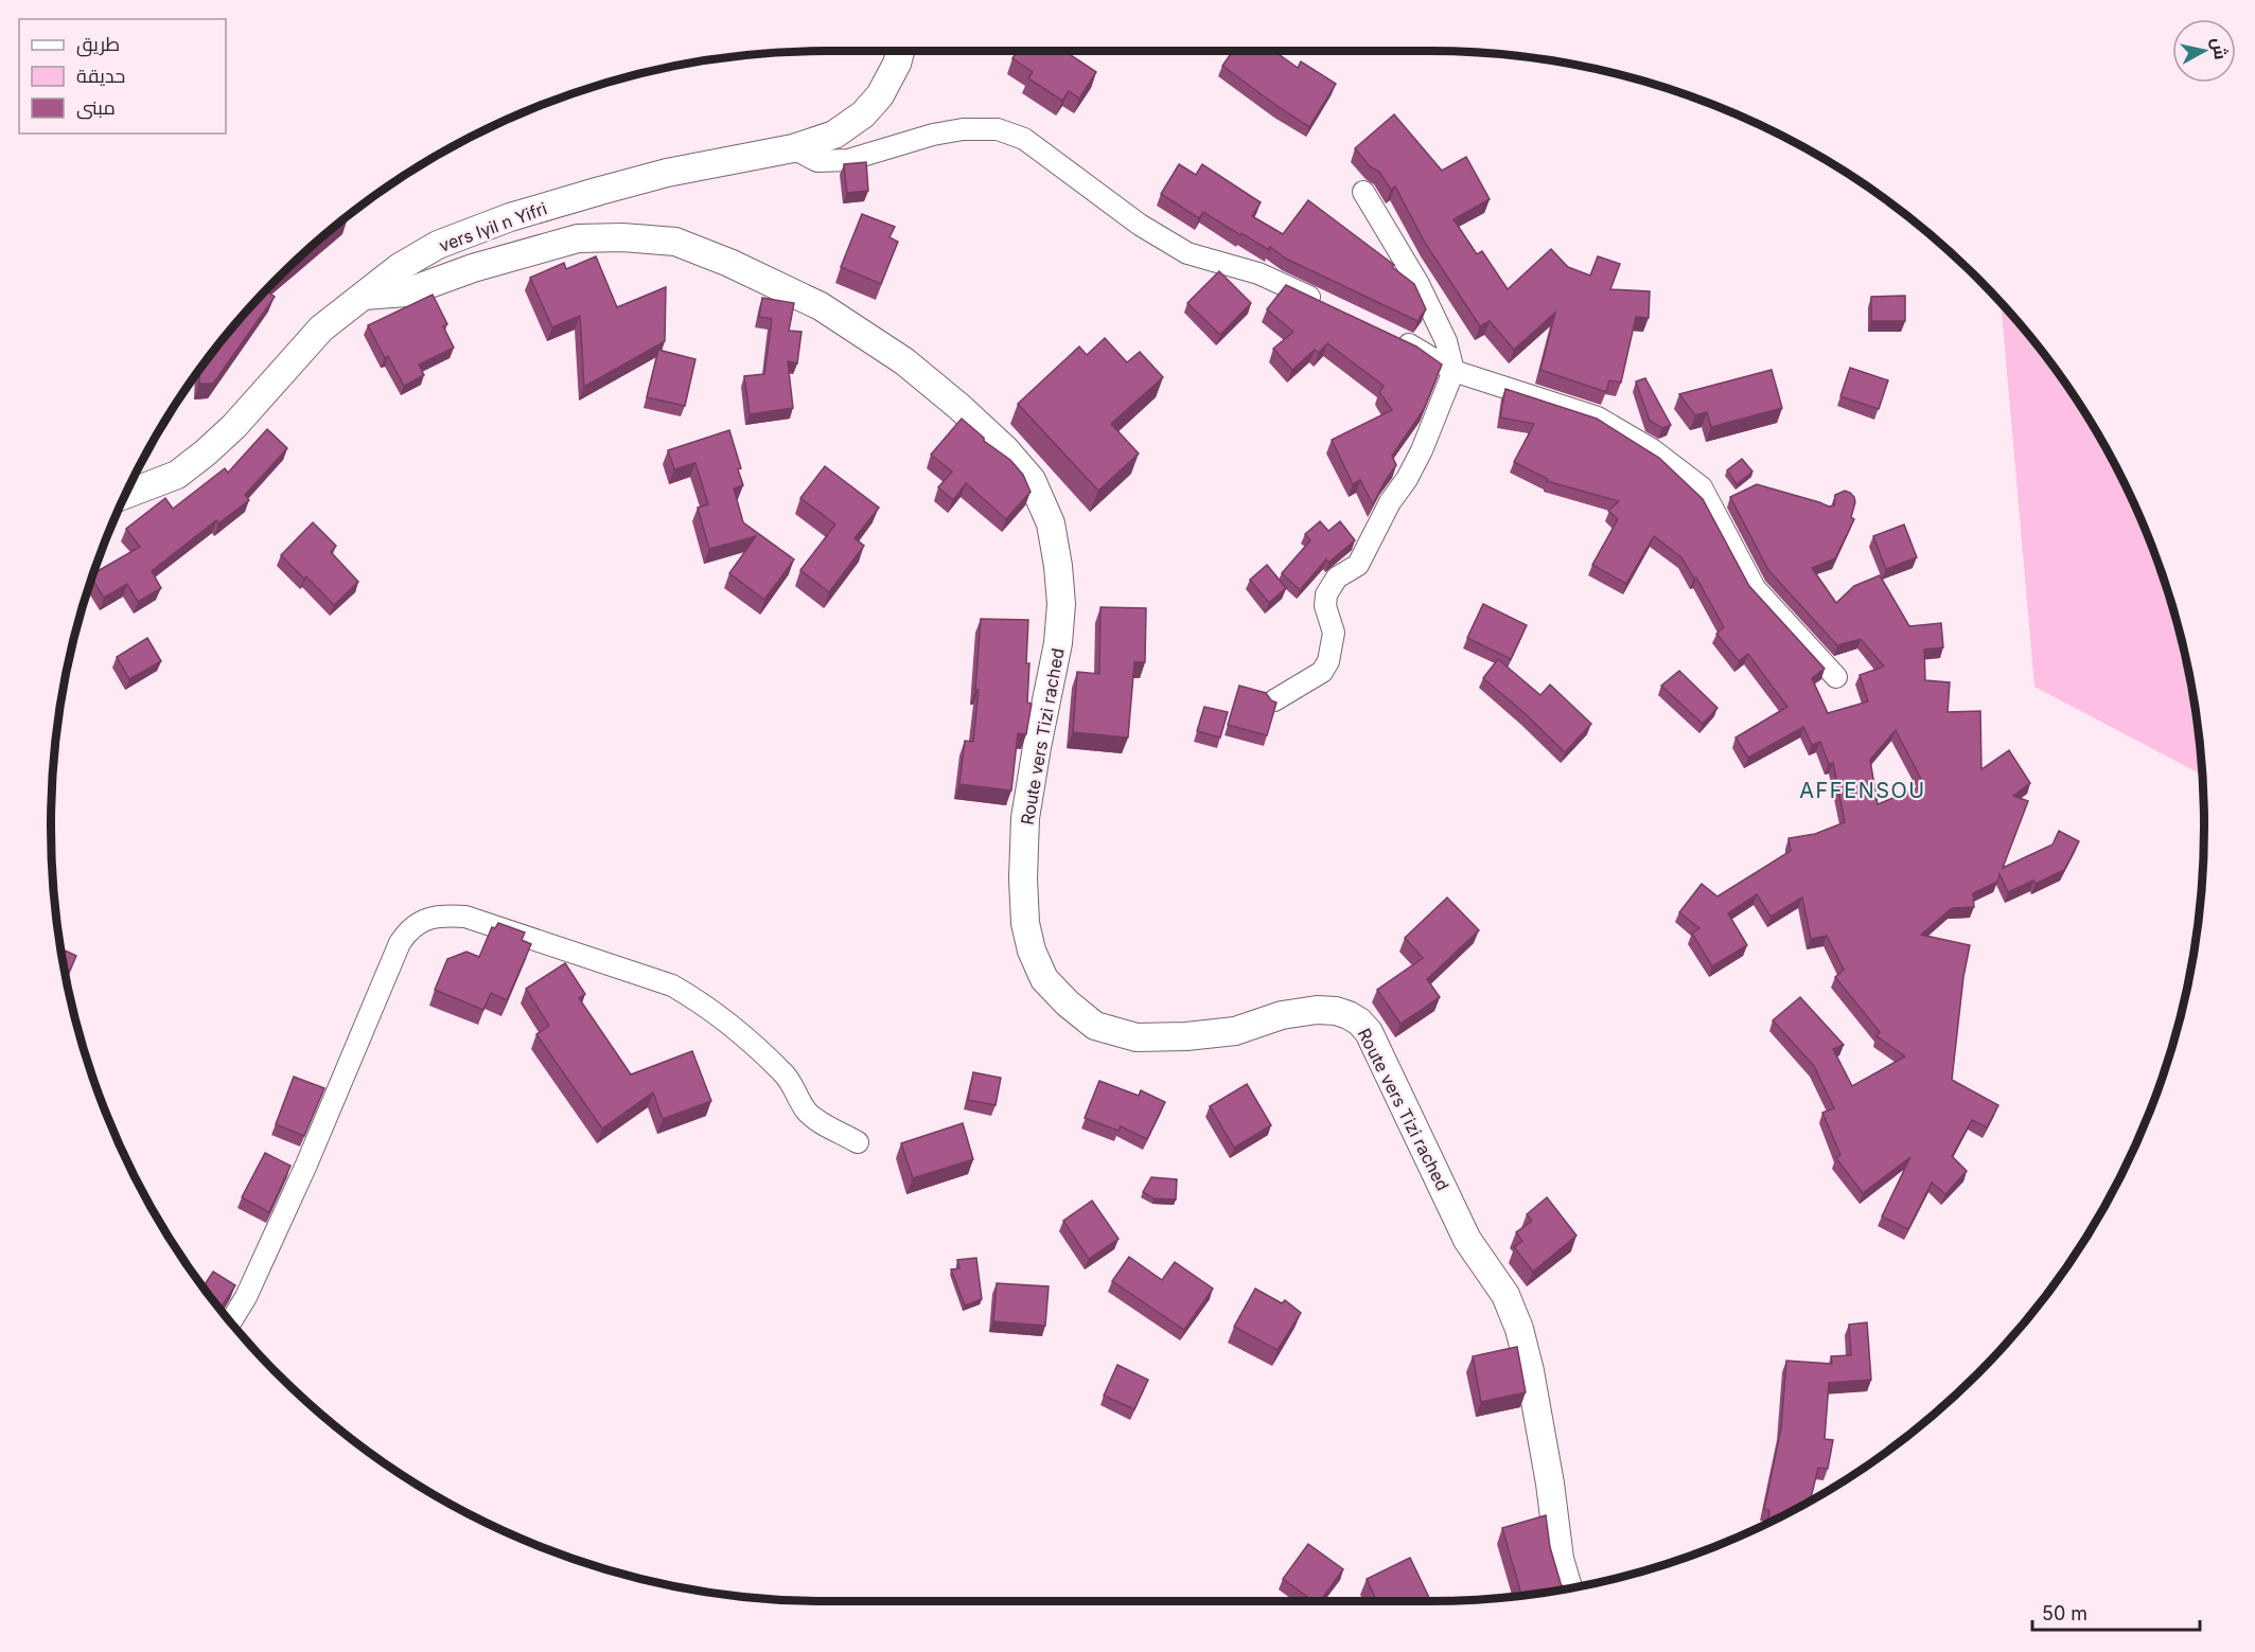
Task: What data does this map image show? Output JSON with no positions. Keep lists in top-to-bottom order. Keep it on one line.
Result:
{"streets":{"main road":["vers Iγil n Yifri","Route vers Tizi rached"]},"crossings":[["vers Iγil n Yifri","Route vers Tizi rached"]],"districts":["AFFENSOU"],"legend":["طريق","حديقة","مبنى"],"scale_bar":"50 m","north":"right"}
